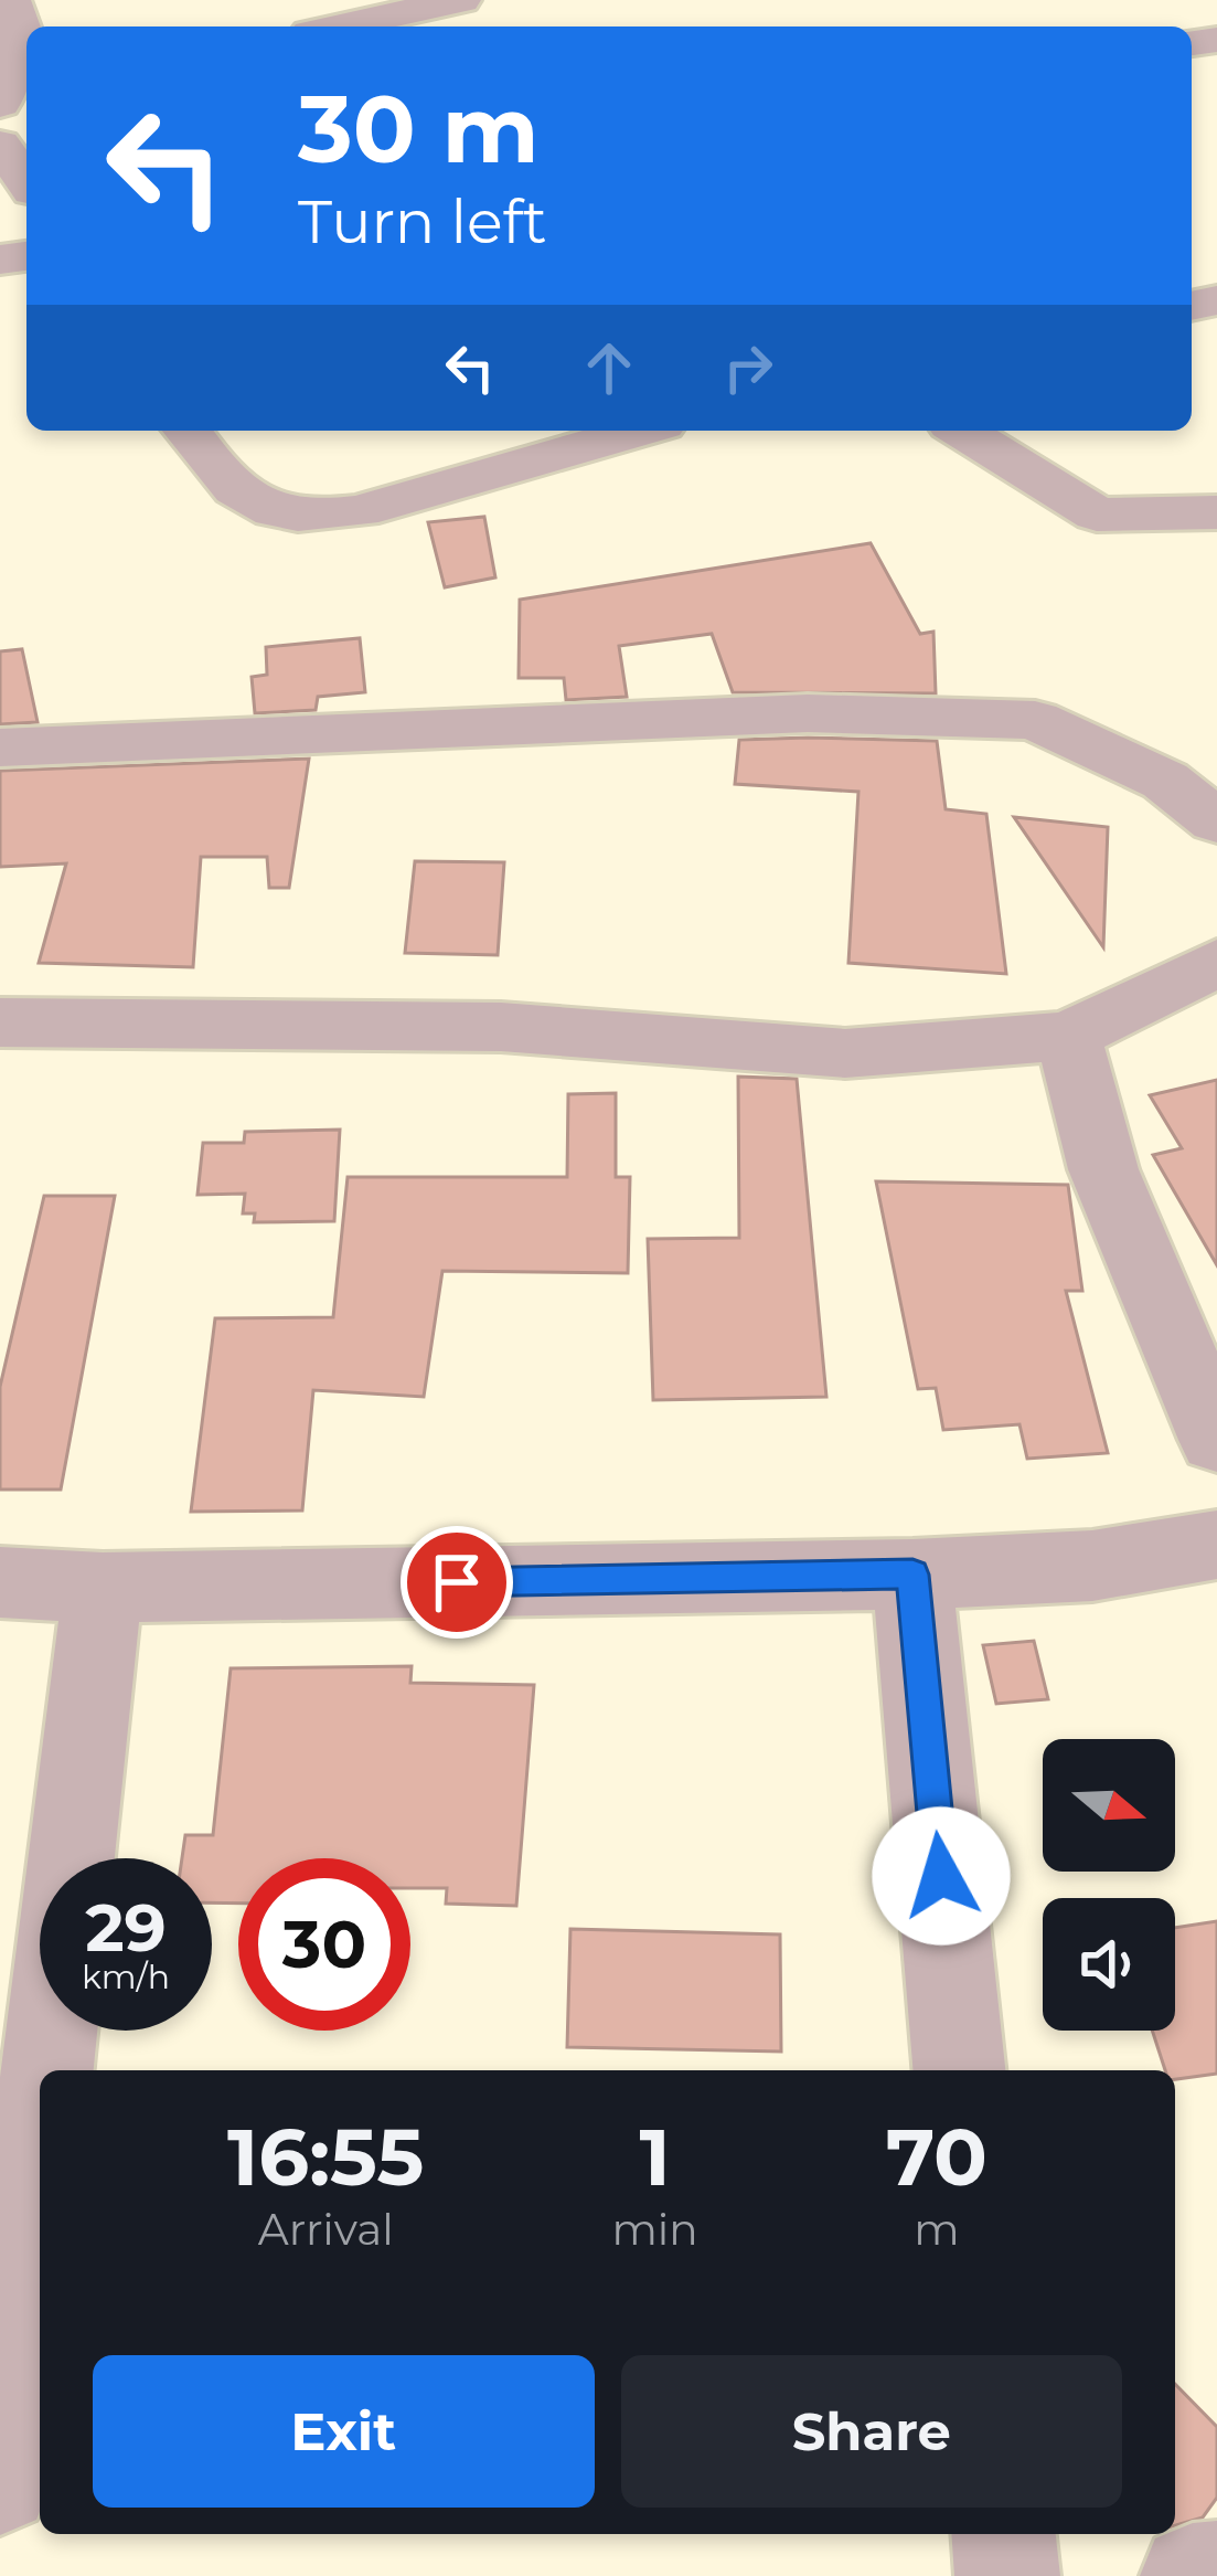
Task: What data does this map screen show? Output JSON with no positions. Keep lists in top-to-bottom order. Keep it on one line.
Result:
{"north":"right","page":{"turn":["30 m","Turn left"],"speed":"29 km/h","limit":"30","eta":["16:55","Arrival","1","min","70","m"],"buttons":["Exit","Share"]}}
